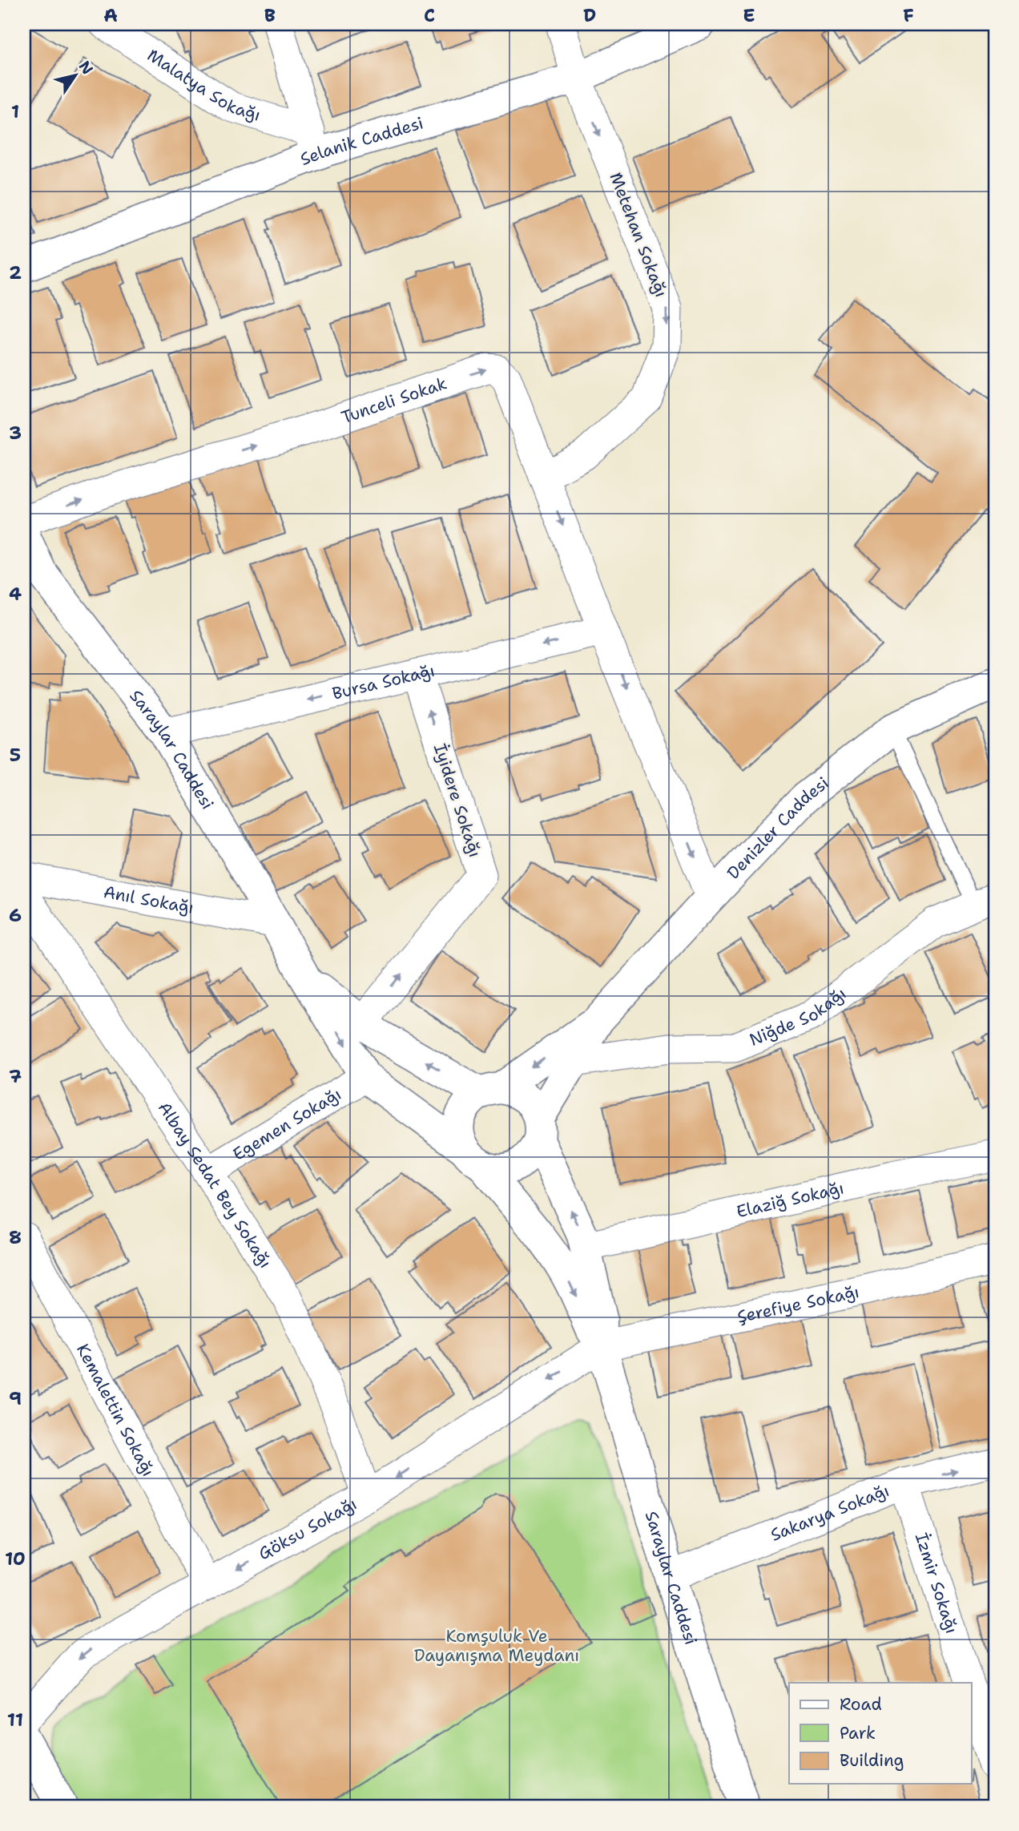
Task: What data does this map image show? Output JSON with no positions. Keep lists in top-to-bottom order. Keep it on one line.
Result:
{"streets":{"street":["Malatya Sokağı","Selanik Caddesi","Metehan Sokağı","Tunceli Sokak","Bursa Sokağı","Saraylar Caddesi","İyidere Sokağı","Denizler Caddesi","Anıl Sokağı","Niğde Sokağı","Egemen Sokağı","Albay Sedat Bey Sokağı","Elaziğ Sokağı","Şerefiye Sokağı","Kemalettin Sokağı","Sakarya Sokağı","Göksu Sokağı","İzmir Sokağı"]},"crossings":[["Malatya Sokağı","Selanik Caddesi"],["Selanik Caddesi","Metehan Sokağı"],["Metehan Sokağı","Tunceli Sokak"],["Tunceli Sokak","Bursa Sokağı"],["Tunceli Sokak","Denizler Caddesi"],["Bursa Sokağı","Saraylar Caddesi"],["Bursa Sokağı","İyidere Sokağı"],["Saraylar Caddesi","İyidere Sokağı"],["Saraylar Caddesi","Denizler Caddesi"],["Saraylar Caddesi","Anıl Sokağı"],["Saraylar Caddesi","Egemen Sokağı"],["Saraylar Caddesi","Elaziğ Sokağı"],["Saraylar Caddesi","Şerefiye Sokağı"],["Saraylar Caddesi","Sakarya Sokağı"],["Saraylar Caddesi","Göksu Sokağı"],["Denizler Caddesi","Niğde Sokağı"],["Egemen Sokağı","Albay Sedat Bey Sokağı"],["Albay Sedat Bey Sokağı","Göksu Sokağı"],["Şerefiye Sokağı","Göksu Sokağı"],["Kemalettin Sokağı","Göksu Sokağı"],["Sakarya Sokağı","İzmir Sokağı"]],"one_way":["Metehan Sokağı","Bursa Sokağı","İyidere Sokağı","Göksu Sokağı"],"parks":["Komşuluk Ve Dayanışma Meydanı"],"legend":["Road","Park","Building"],"north":"top right","grid":{"columns":["A","B","C","D","E","F"],"rows":["1","2","3","4","5","6","7","8","9","10","11"]}}
